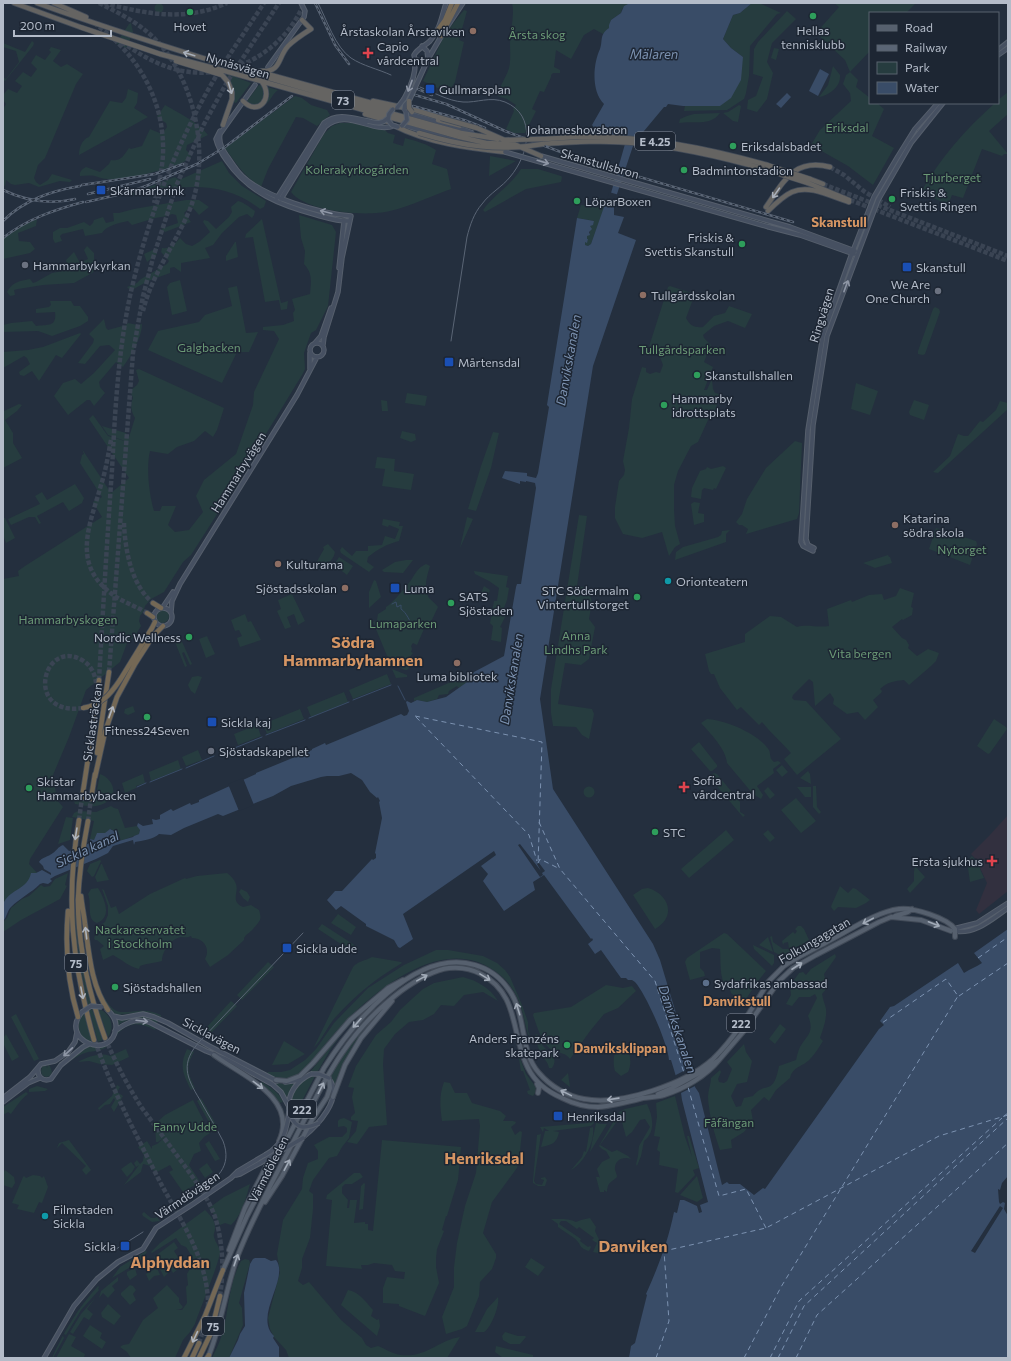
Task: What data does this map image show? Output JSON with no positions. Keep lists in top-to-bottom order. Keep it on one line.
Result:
{"streets":{"highway":["Nynäsvägen","73","Johanneshovsbron","E 4.25","Sicklasträckan","75","222"],"main road":["Skanstullsbron","Ringvägen","Hammarbyvägen","Folkungagatan","Sicklavägen","Värmdöleden","Värmdövägen"]},"crossings":[["Nynäsvägen","Johanneshovsbron"],["Johanneshovsbron","E 4.25"],["Skanstullsbron","Ringvägen"],["Folkungagatan","222"],["222","Värmdöleden"]],"districts":["Skanstull","Södra Hammarbyhamnen","Danvikstull","Danviksklippan","Henriksdal","Danviken","Alphyddan"],"water":["Mälaren","Danvikskanalen","Sickla kanal"],"parks":["Årsta skog","Eriksdal","Kolerakyrkogården","Tjurberget","Galgbacken","Tullgårdsparken","Nytorget","Hammarbyskogen","Lumaparken","Anna Lindhs Park","Vita bergen","Nackareservatet i Stockholm","Fåfängan","Fanny Udde"],"places":{"other":["Hovet","Hellas tennisklubb","Årstaskolan Årstaviken","Eriksdalsbadet","Badmintonstadion","Friskis & Svettis Ringen","LöparBoxen","Friskis & Svettis Skanstull","Hammarbykyrkan","We Are One Church","Tullgårdsskolan","Skanstullshallen","Hammarby idrottsplats","Katarina södra skola","Kulturama","Orionteatern","Sjöstadsskolan","STC Södermalm Vintertullstorget","SATS Sjöstaden","Nordic Wellness","Luma bibliotek","Fitness24Seven","Sjöstadskapellet","Skistar Hammarbybacken","STC","Sydafrikas ambassad","Sjöstadshallen","Anders Franzéns skatepark","Filmstaden Sickla"],"health":["Capio vårdcentral","Sofia vårdcentral","Ersta sjukhus"],"transit":["Gullmarsplan","Skärmarbrink","Skanstull","Mårtensdal","Luma","Sickla kaj","Sickla udde","Henriksdal","Sickla"]},"legend":["Road","Railway","Park","Water"],"scale_bar":"200 m"}
